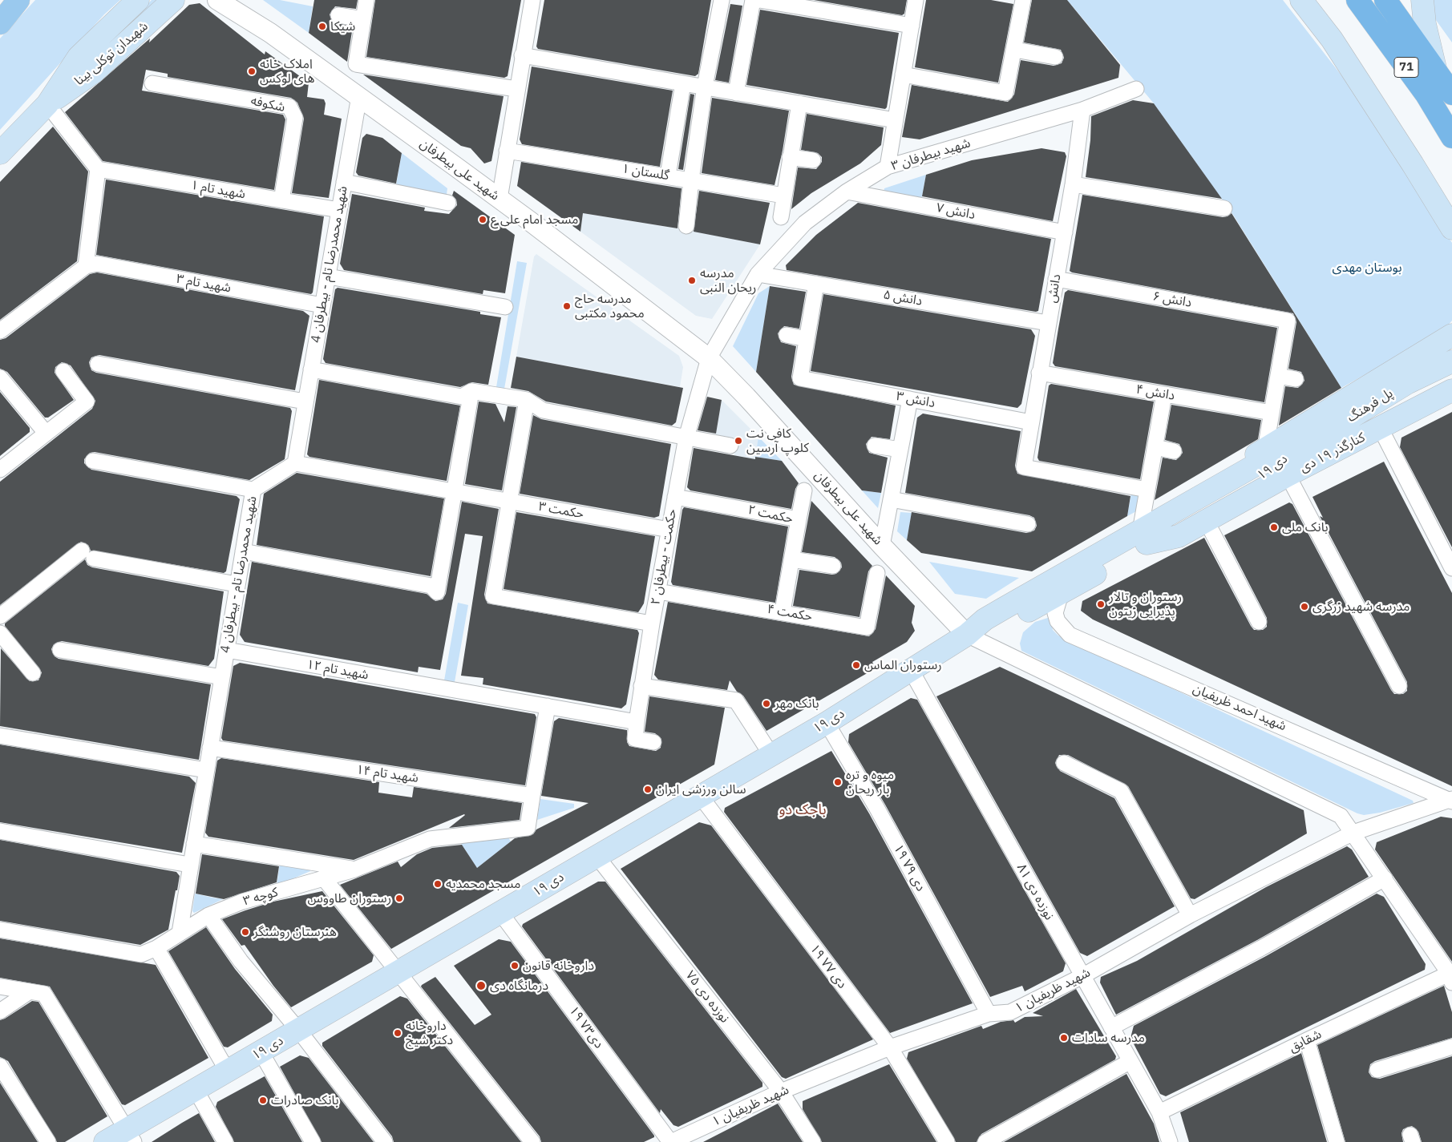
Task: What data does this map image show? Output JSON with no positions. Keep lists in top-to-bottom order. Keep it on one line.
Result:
{"streets":{"highway":["71"],"main road":["شهیدان توکلی بینا","پل فرهنگ","کنارگذر ۱۹ دی","۱۹ دی"],"street":["شکوفه","شهید بیطرفان ۳","شهید علی بیطرفان","گلستان ۱","شهید تام ۱","دانش ۷","شهید محمدرضا تام - بیطرفان 4","شهید تام ۳","دانش","دانش ۵","۶ دانش","دانش ۴","دانش ۳","حکمت ۳","حکمت ۲","حکمت - بیطرفان ۲","حکمت ۴","شهید تام ۱۲","شهید احمد ظریفیان","شهید تام ۱۴","۱۹ دی ۷۹","نوزده دی ۸۱","کوچه ۳","۱۹ دی ۷۷","شهید ظریفیان ۱","نوزده دی ۷۵","۱۹ دی۷۳","شقایق"]},"crossings":[["شکوفه","شهید تام ۱"],["شهید بیطرفان ۳","شهید علی بیطرفان"],["شهید بیطرفان ۳","دانش ۷"],["شهید بیطرفان ۳","دانش"],["شهید بیطرفان ۳","دانش ۵"],["شهید بیطرفان ۳","حکمت - بیطرفان ۲"],["شهید علی بیطرفان","شهید محمدرضا تام - بیطرفان 4"],["شهید علی بیطرفان","۱۹ دی"],["شهید علی بیطرفان","حکمت - بیطرفان ۲"],["شهید تام ۱","شهید محمدرضا تام - بیطرفان 4"],["دانش ۷","دانش"],["شهید محمدرضا تام - بیطرفان 4","شهید تام ۳"],["شهید محمدرضا تام - بیطرفان 4","حکمت ۳"],["شهید محمدرضا تام - بیطرفان 4","شهید تام ۱۲"],["شهید محمدرضا تام - بیطرفان 4","شهید تام ۱۴"],["شهید محمدرضا تام - بیطرفان 4","کوچه ۳"],["دانش","دانش ۵"],["دانش","۶ دانش"],["دانش","دانش ۴"],["دانش","دانش ۳"],["پل فرهنگ","۱۹ دی"],["کنارگذر ۱۹ دی","۱۹ دی"],["۱۹ دی","شهید احمد ظریفیان"],["۱۹ دی","۱۹ دی ۷۹"],["۱۹ دی","نوزده دی ۸۱"],["۱۹ دی","۱۹ دی ۷۷"],["۱۹ دی","نوزده دی ۷۵"],["۱۹ دی","۱۹ دی۷۳"],["حکمت ۳","حکمت - بیطرفان ۲"],["حکمت ۲","حکمت - بیطرفان ۲"],["حکمت ۲","حکمت ۴"],["حکمت - بیطرفان ۲","حکمت ۴"],["حکمت - بیطرفان ۲","شهید تام ۱۲"],["شهید احمد ظریفیان","شهید ظریفیان ۱"],["شهید تام ۱۴","کوچه ۳"],["۱۹ دی ۷۹","شهید ظریفیان ۱"],["نوزده دی ۸۱","شهید ظریفیان ۱"],["نوزده دی ۸۱","شقایق"],["۱۹ دی ۷۷","شهید ظریفیان ۱"],["شهید ظریفیان ۱","نوزده دی ۷۵"],["شهید ظریفیان ۱","۱۹ دی۷۳"]],"districts":["باجک دو"],"parks":["بوستان مهدی"],"places":["شیکا","املاک خانه های لوکس","مسجد امام علی ع","مدرسه ریحان النبی","مدرسه حاج محمود مکتبی","کافی نت کلوپ آرسین","بانک ملی","رستوران و تالار پذیرایی زیتون","مدرسه شهید زرگری","رستوران الماس","بانک مهر","میوه و تره بار ریحان","سالن ورزشی ایران","مسجد محمدیه","رستوران طاووس","هنرستان روشنگر","داروخانه قانون","درمانگاه دی","داروخانه دکتر شیخ","مدرسه سادات","بانک صادرات"]}
